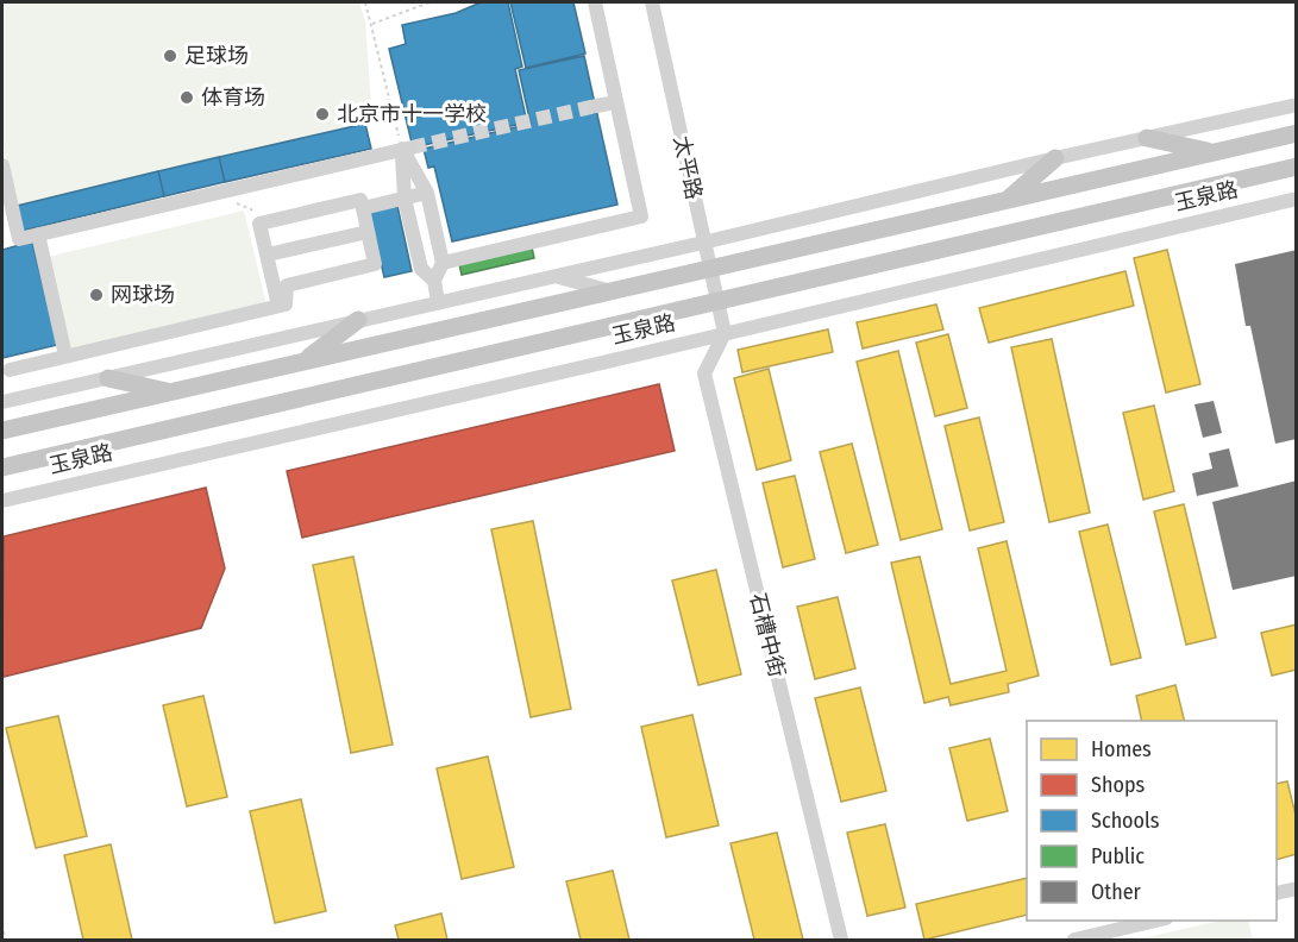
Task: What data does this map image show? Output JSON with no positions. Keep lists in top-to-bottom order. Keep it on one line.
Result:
{"streets":{"main road":["玉泉路"],"street":["太平路","石槽中街"]},"crossings":[["太平路","玉泉路"],["太平路","石槽中街"],["玉泉路","石槽中街"]],"places":["足球场","体育场","北京市十一学校","网球场"],"legend":["Homes","Shops","Schools","Public","Other"]}
